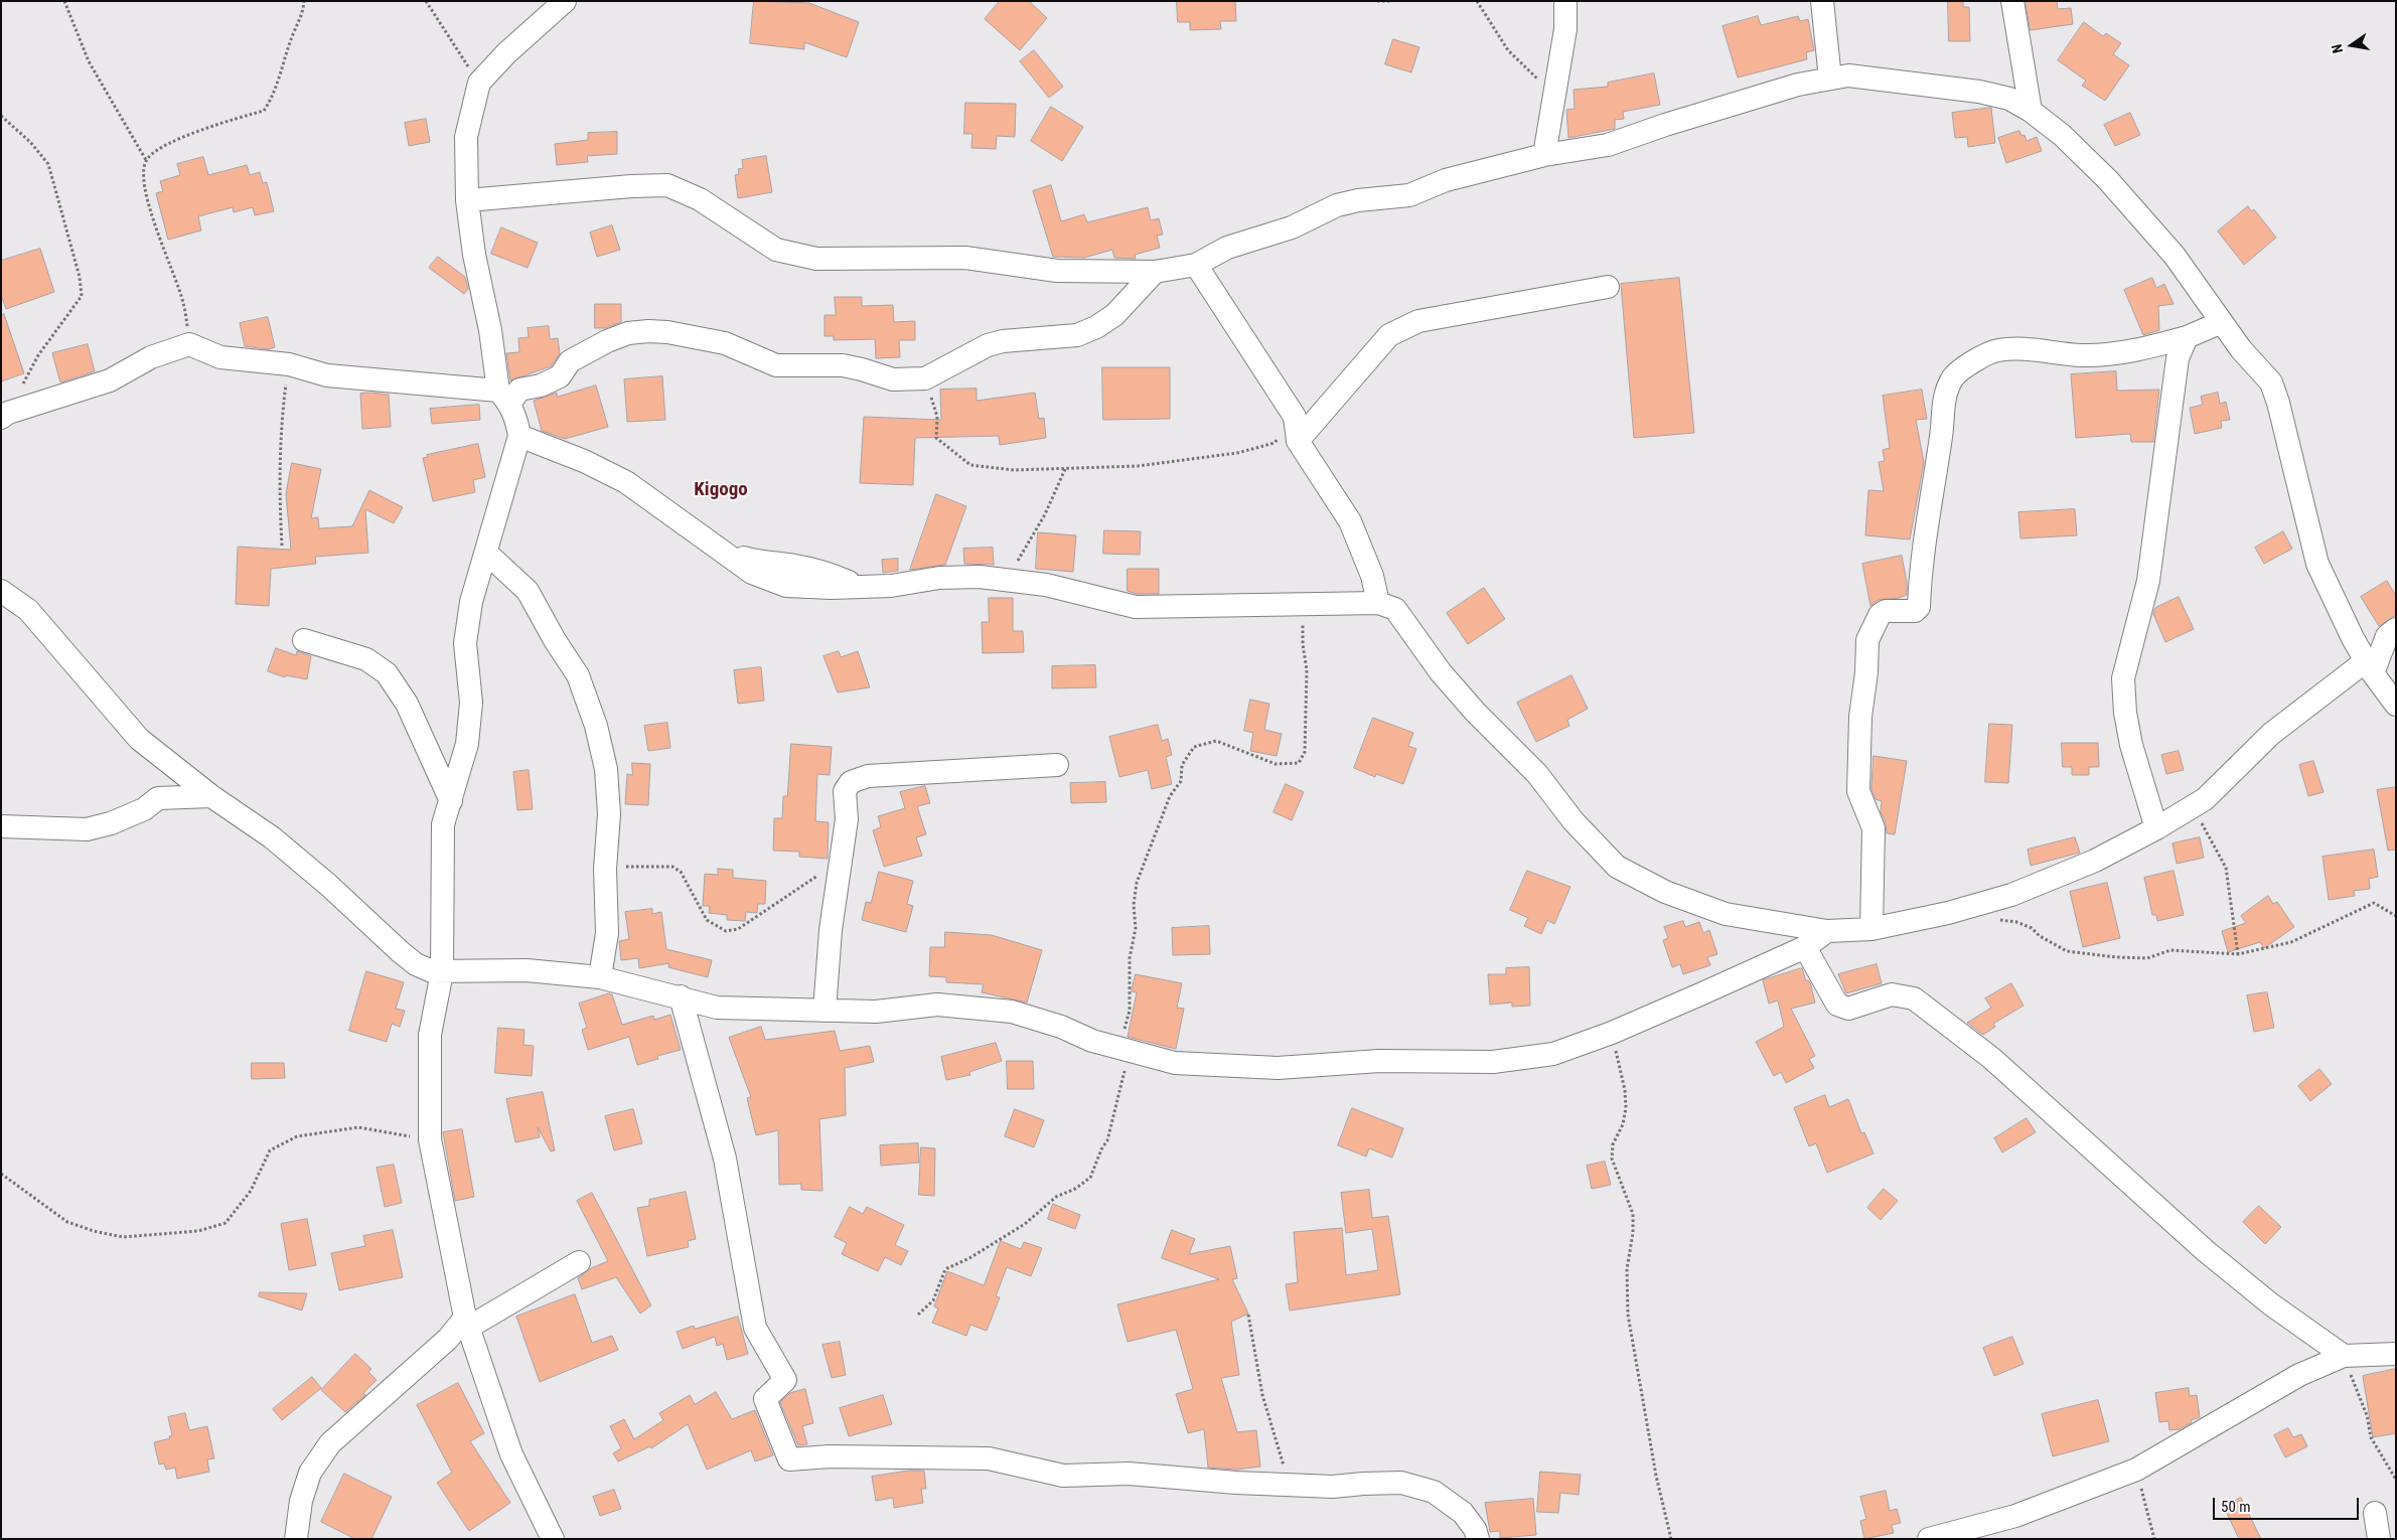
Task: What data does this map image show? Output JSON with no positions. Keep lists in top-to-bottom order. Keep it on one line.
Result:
{"districts":["Kigogo"],"scale_bar":"50 m","north":"left"}
